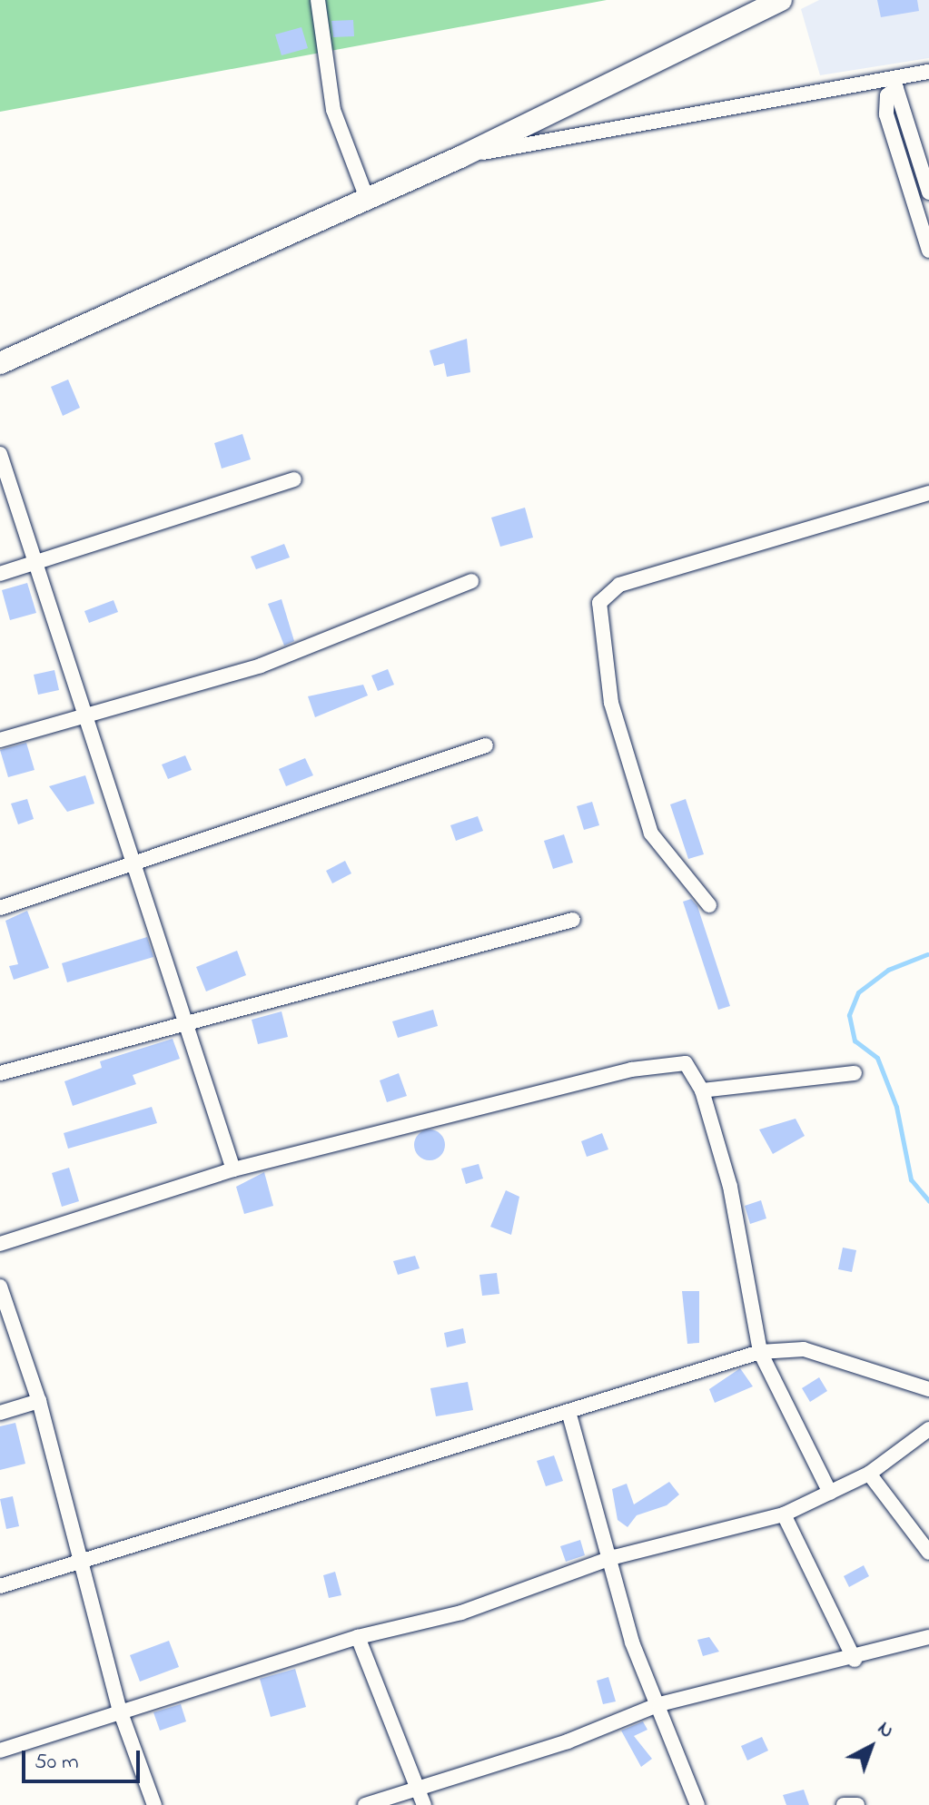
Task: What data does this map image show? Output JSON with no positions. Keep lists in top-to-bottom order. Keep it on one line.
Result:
{"scale_bar":"50 m","north":"top right"}
